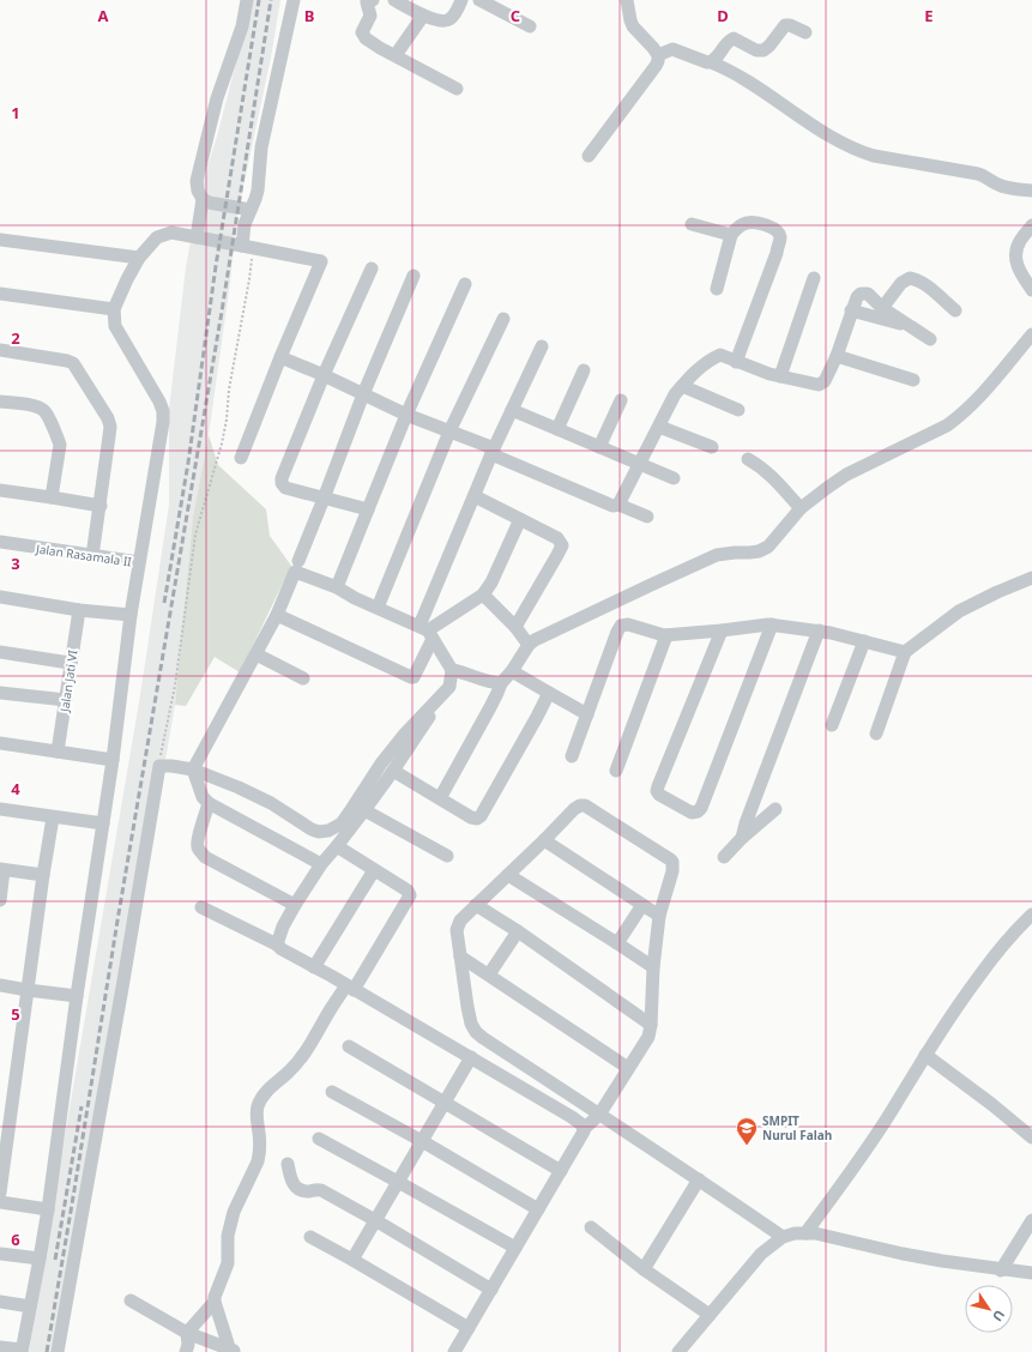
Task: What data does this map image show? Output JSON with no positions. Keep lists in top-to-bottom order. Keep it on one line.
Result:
{"streets":{"street":["Jalan Rasamala II","Jalan Jati VI"]},"places":{"school or university":["SMPIT Nurul Falah"]},"north":"bottom right","grid":{"columns":["A","B","C","D","E"],"rows":["1","2","3","4","5","6"]}}
